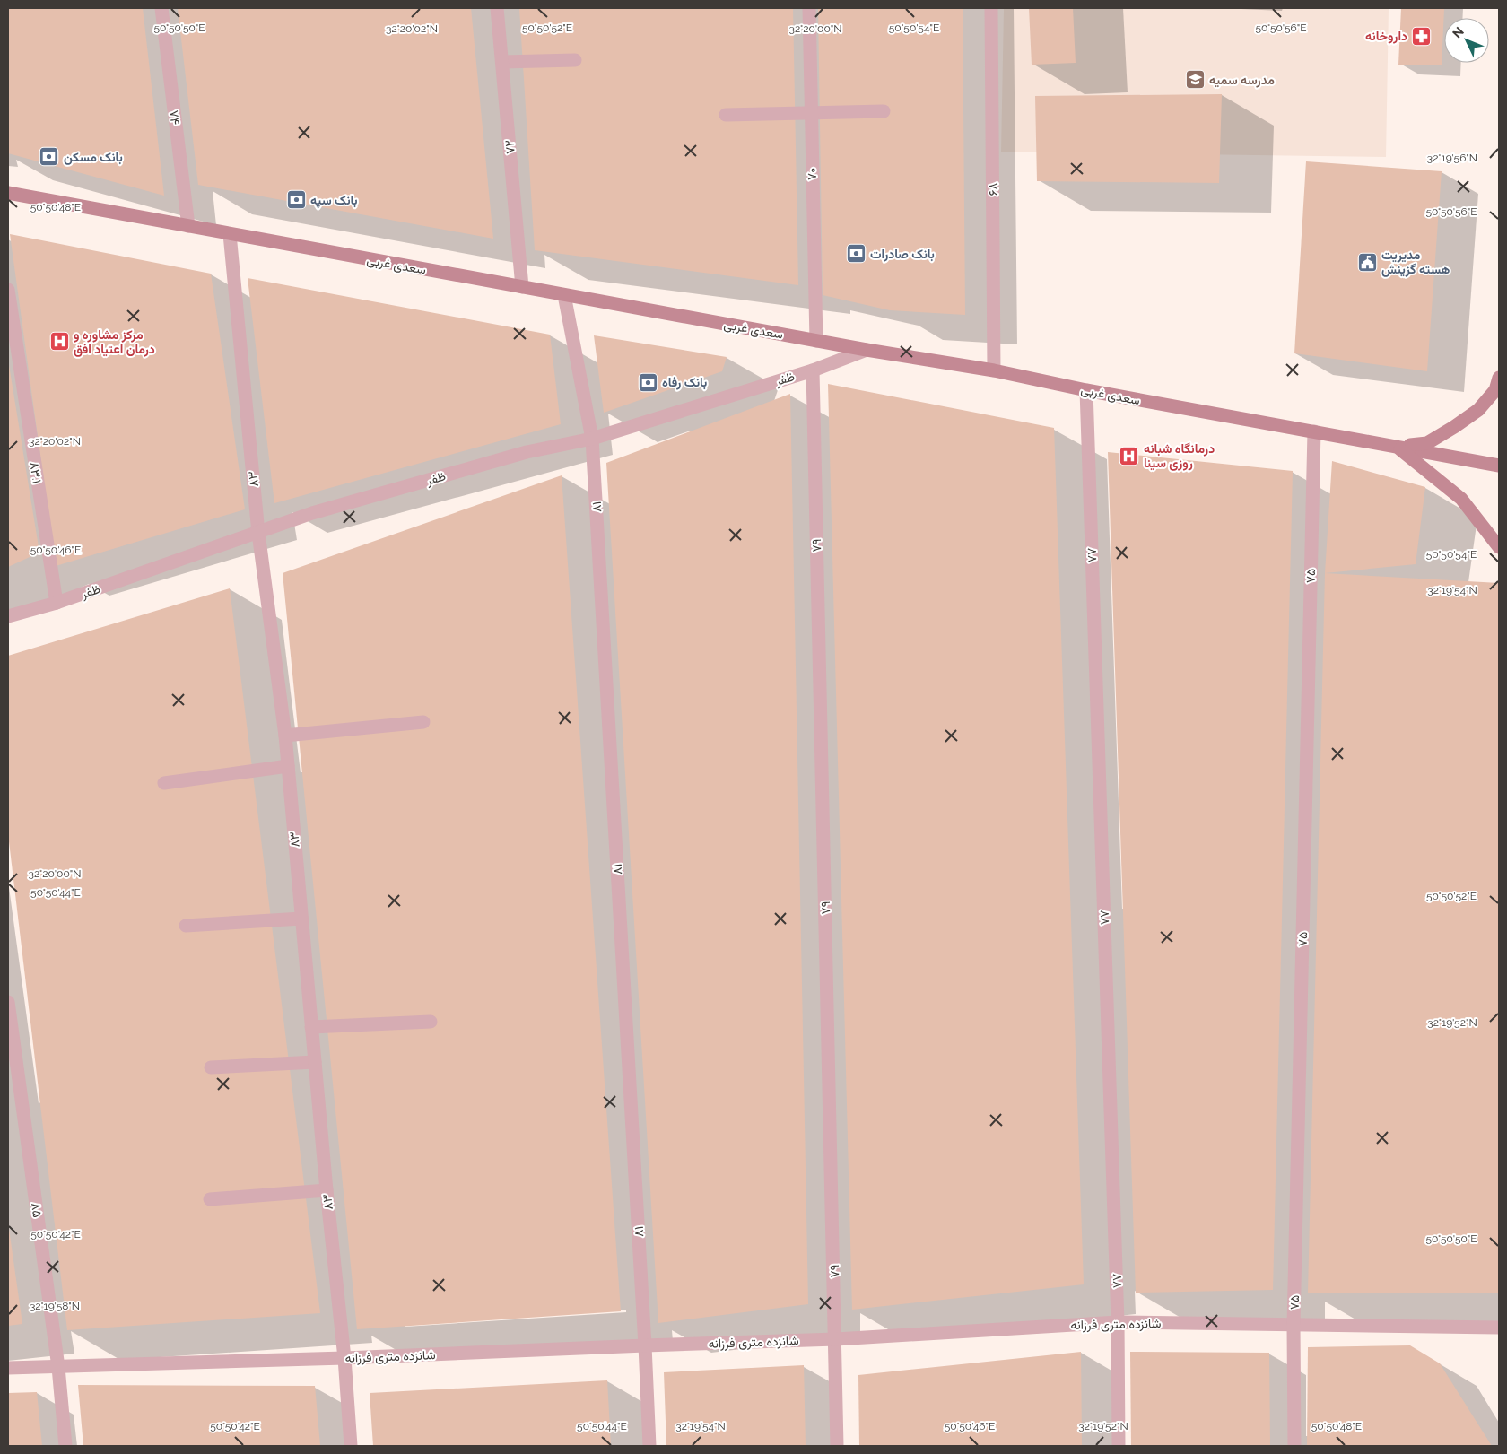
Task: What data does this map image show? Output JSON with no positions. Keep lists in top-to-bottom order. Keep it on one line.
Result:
{"streets":{"main road":["سعدی غربی"],"street":["۷۴","۷۲","۷۰","۶۸","ظفر","۸۳.۱","۸۳","۸۱","۷۹","۷۷","۷۵","۸۵","شانزده متری فرزانه"]},"crossings":[["۷۴","سعدی غربی"],["۷۲","سعدی غربی"],["۷۰","سعدی غربی"],["۶۸","سعدی غربی"],["سعدی غربی","ظفر"],["سعدی غربی","۸۳"],["سعدی غربی","۸۱"],["سعدی غربی","۷۷"],["سعدی غربی","۷۵"],["ظفر","۸۳.۱"],["ظفر","۸۳"],["ظفر","۸۱"],["ظفر","۷۹"],["۸۳","شانزده متری فرزانه"],["۸۱","شانزده متری فرزانه"],["۷۹","شانزده متری فرزانه"],["۷۷","شانزده متری فرزانه"],["۷۵","شانزده متری فرزانه"],["۸۵","شانزده متری فرزانه"]],"places":{"pharmacy":["داروخانه"],"school or university":["مدرسه سمیه"],"bank":["بانک مسکن","بانک سپه","بانک صادرات","بانک رفاه"],"public building":["مدیریت هسته گزینش"],"hospital":["مرکز مشاوره و درمان اعتیاد افق","درمانگاه شبانه روزی سینا"]},"north":"top left","coordinates":["50°50'50\"E","50°50'52\"E","50°50'54\"E","50°50'56\"E","32°20'02\"N","32°20'00\"N","32°19'56\"N","50°50'48\"E","50°50'46\"E","32°19'54\"N","50°50'44\"E","32°19'52\"N","50°50'42\"E","32°19'58\"N"]}
